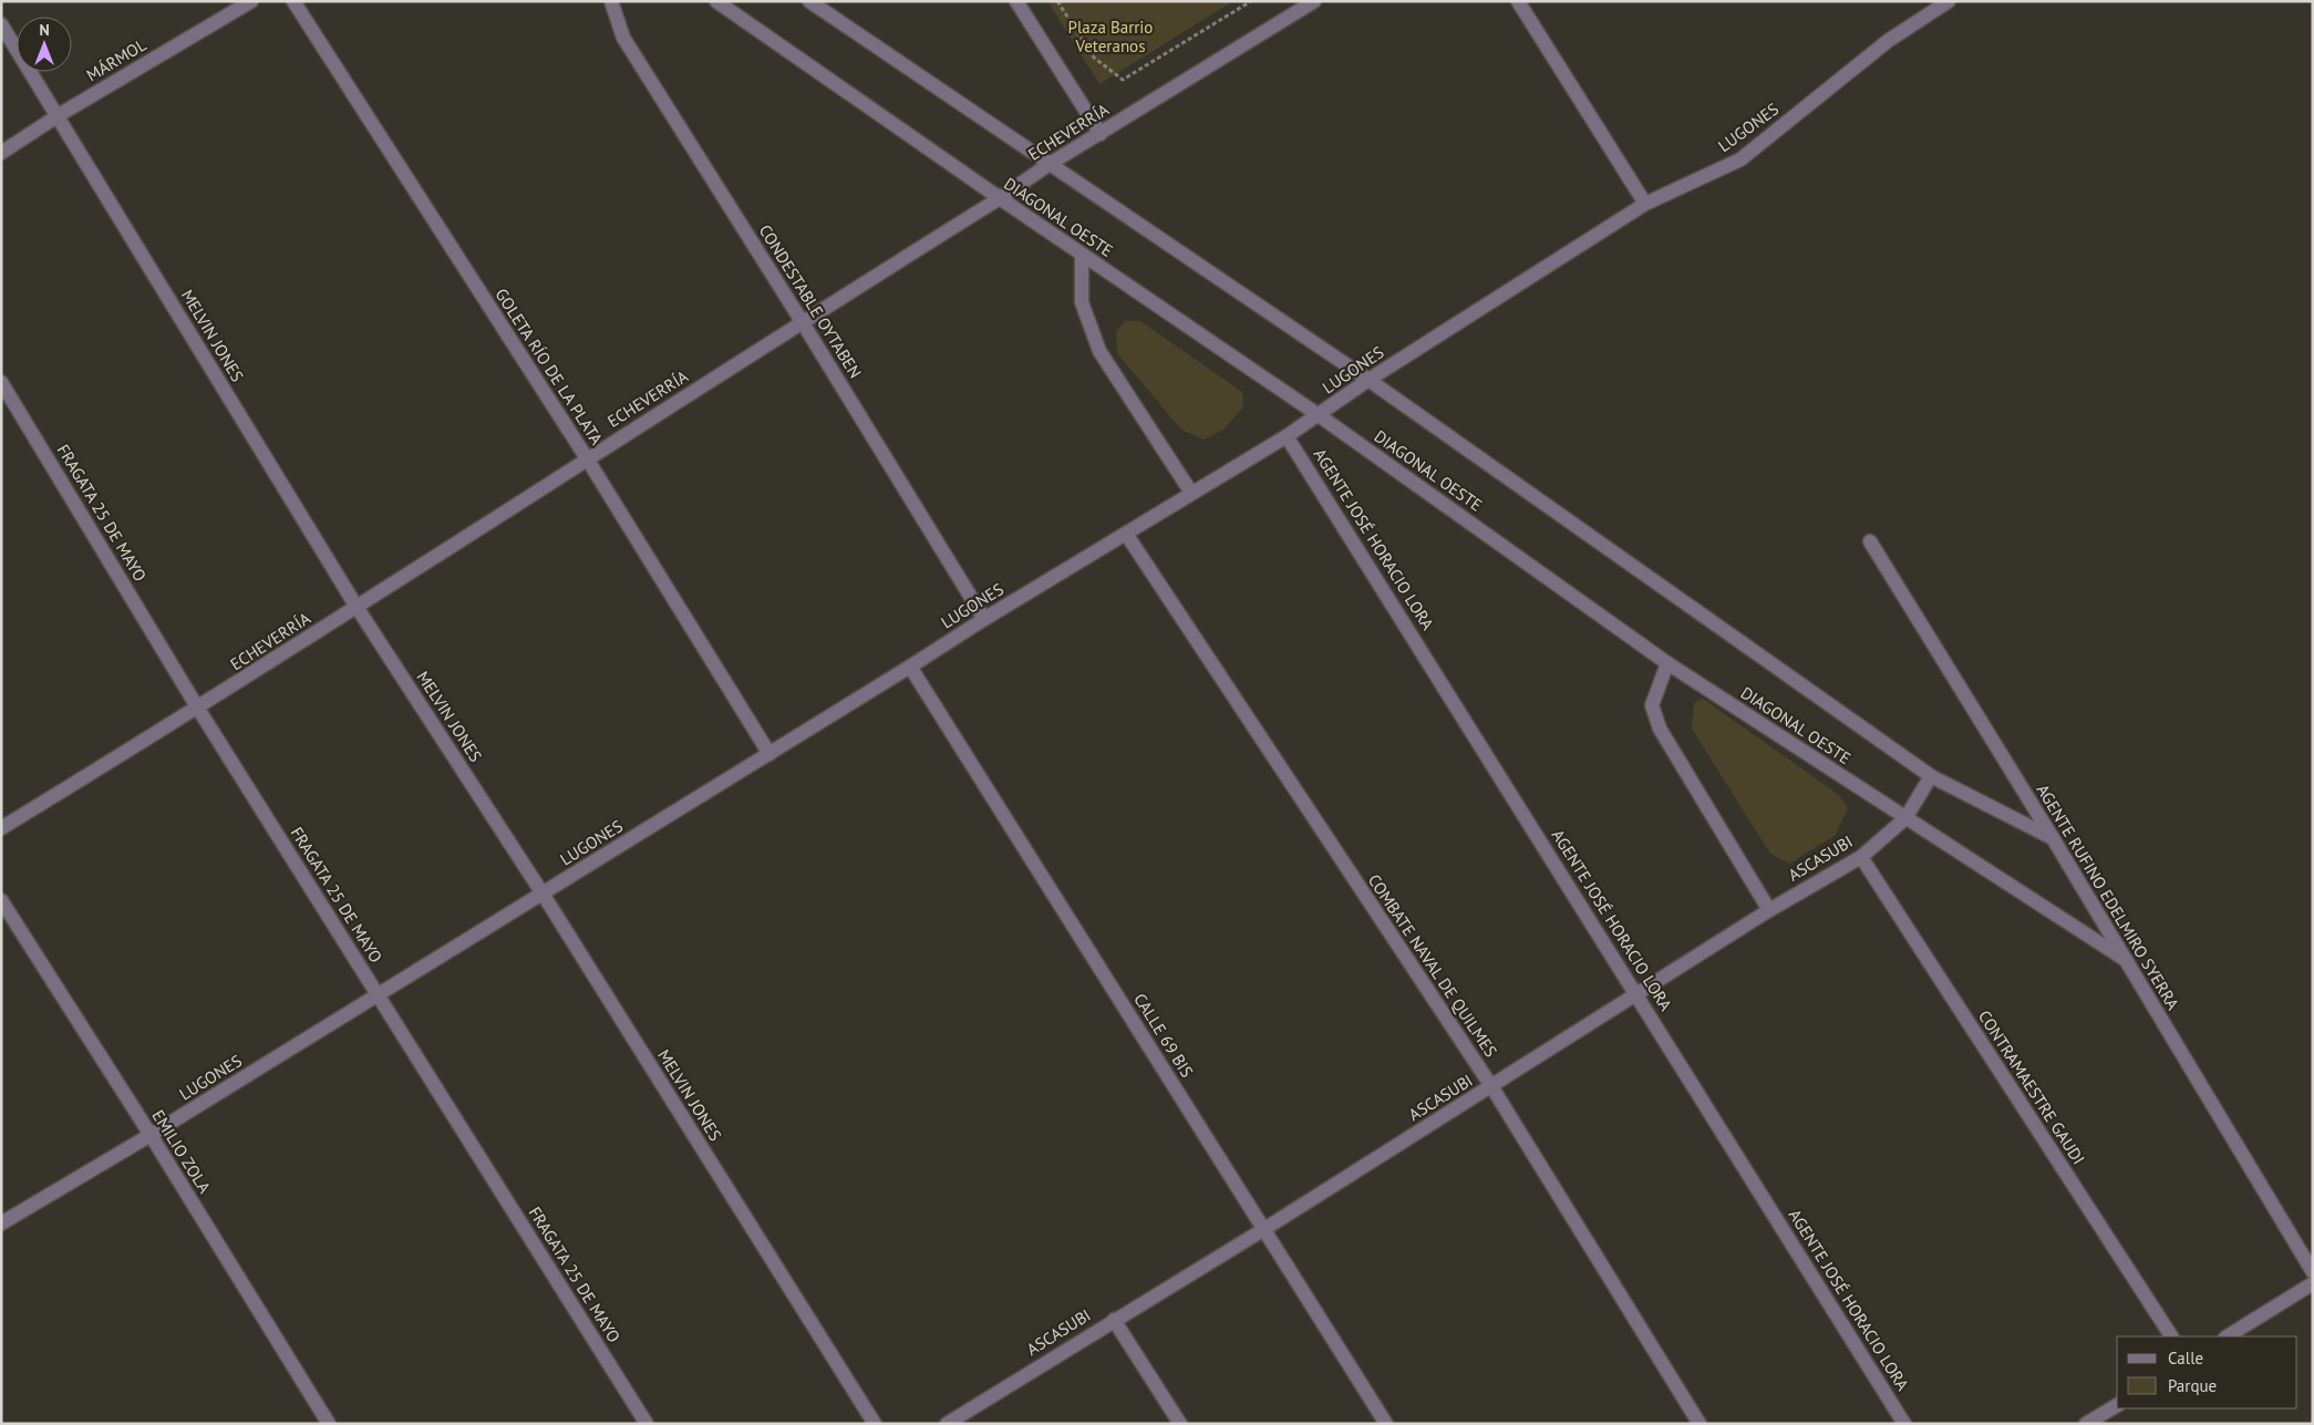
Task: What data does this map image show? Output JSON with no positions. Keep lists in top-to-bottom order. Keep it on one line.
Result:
{"streets":{"street":["MÁRMOL","LUGONES","ECHEVERRÍA","DIAGONAL OESTE","CONDESTABLE OYTABEN","MELVIN JONES","GOLETA RÍO DE LA PLATA","FRAGATA 25 DE MAYO","AGENTE JOSÉ HORACIO LORA","ASCASUBI","AGENTE RUFINO EDELMIRO SYERRA","COMBATE NAVAL DE QUILMES","CALLE 69 BIS","CONTRAMAESTRE GAUDI","EMILIO ZOLA"]},"crossings":[["MÁRMOL","MELVIN JONES"],["LUGONES","DIAGONAL OESTE"],["LUGONES","CONDESTABLE OYTABEN"],["LUGONES","MELVIN JONES"],["LUGONES","GOLETA RÍO DE LA PLATA"],["LUGONES","FRAGATA 25 DE MAYO"],["LUGONES","AGENTE JOSÉ HORACIO LORA"],["LUGONES","COMBATE NAVAL DE QUILMES"],["LUGONES","CALLE 69 BIS"],["LUGONES","EMILIO ZOLA"],["ECHEVERRÍA","DIAGONAL OESTE"],["ECHEVERRÍA","CONDESTABLE OYTABEN"],["ECHEVERRÍA","MELVIN JONES"],["ECHEVERRÍA","GOLETA RÍO DE LA PLATA"],["ECHEVERRÍA","FRAGATA 25 DE MAYO"],["DIAGONAL OESTE","ASCASUBI"],["DIAGONAL OESTE","AGENTE RUFINO EDELMIRO SYERRA"],["AGENTE JOSÉ HORACIO LORA","ASCASUBI"],["ASCASUBI","COMBATE NAVAL DE QUILMES"],["ASCASUBI","CALLE 69 BIS"],["ASCASUBI","CONTRAMAESTRE GAUDI"]],"parks":["Plaza Barrio Veteranos"],"legend":["Calle","Parque"],"north":"top"}
